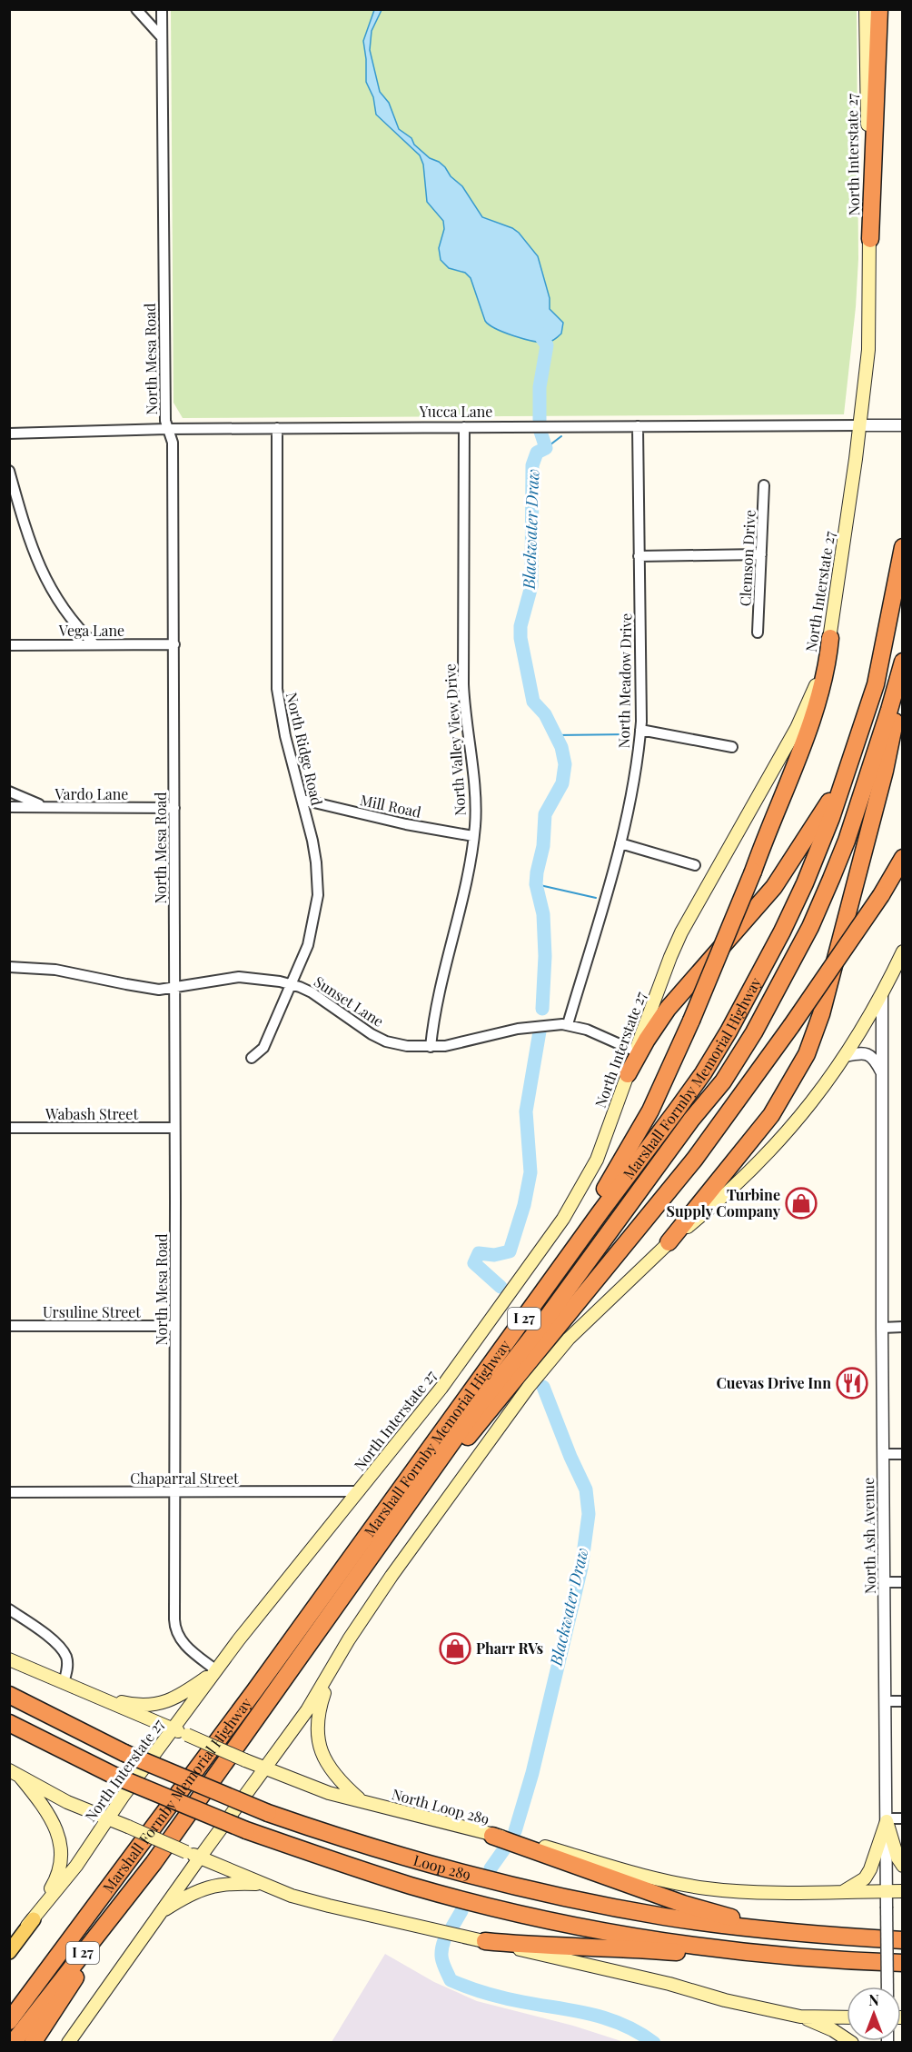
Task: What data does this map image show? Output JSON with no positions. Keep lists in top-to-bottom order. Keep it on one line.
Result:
{"streets":{"highway":["Marshall Formby Memorial Highway","I 27","Loop 289"],"main road":["North Interstate 27","North Loop 289"],"street":["North Mesa Road","Yucca Lane","Clemson Drive","Vega Lane","North Meadow Drive","North Valley View Drive","North Ridge Road","Vardo Lane","Mill Road","Sunset Lane","Wabash Street","Ursuline Street","Chaparral Street","North Ash Avenue"]},"crossings":[["North Interstate 27","North Mesa Road"],["North Interstate 27","Yucca Lane"],["North Interstate 27","Sunset Lane"],["North Interstate 27","Chaparral Street"],["North Interstate 27","North Loop 289"],["North Mesa Road","Yucca Lane"],["North Mesa Road","Vega Lane"],["North Mesa Road","Vardo Lane"],["North Mesa Road","Sunset Lane"],["North Mesa Road","Wabash Street"],["North Mesa Road","Ursuline Street"],["North Mesa Road","Chaparral Street"],["Yucca Lane","North Meadow Drive"],["Yucca Lane","North Valley View Drive"],["Yucca Lane","North Ridge Road"],["North Meadow Drive","Sunset Lane"],["North Valley View Drive","Mill Road"],["North Valley View Drive","Sunset Lane"],["North Ridge Road","Mill Road"],["North Ridge Road","Sunset Lane"],["North Ash Avenue","North Loop 289"]],"water":["Blackwater Draw"],"places":{"shop":["Turbine Supply Company","Pharr RVs"],"restaurant":["Cuevas Drive Inn"]},"north":"top"}
